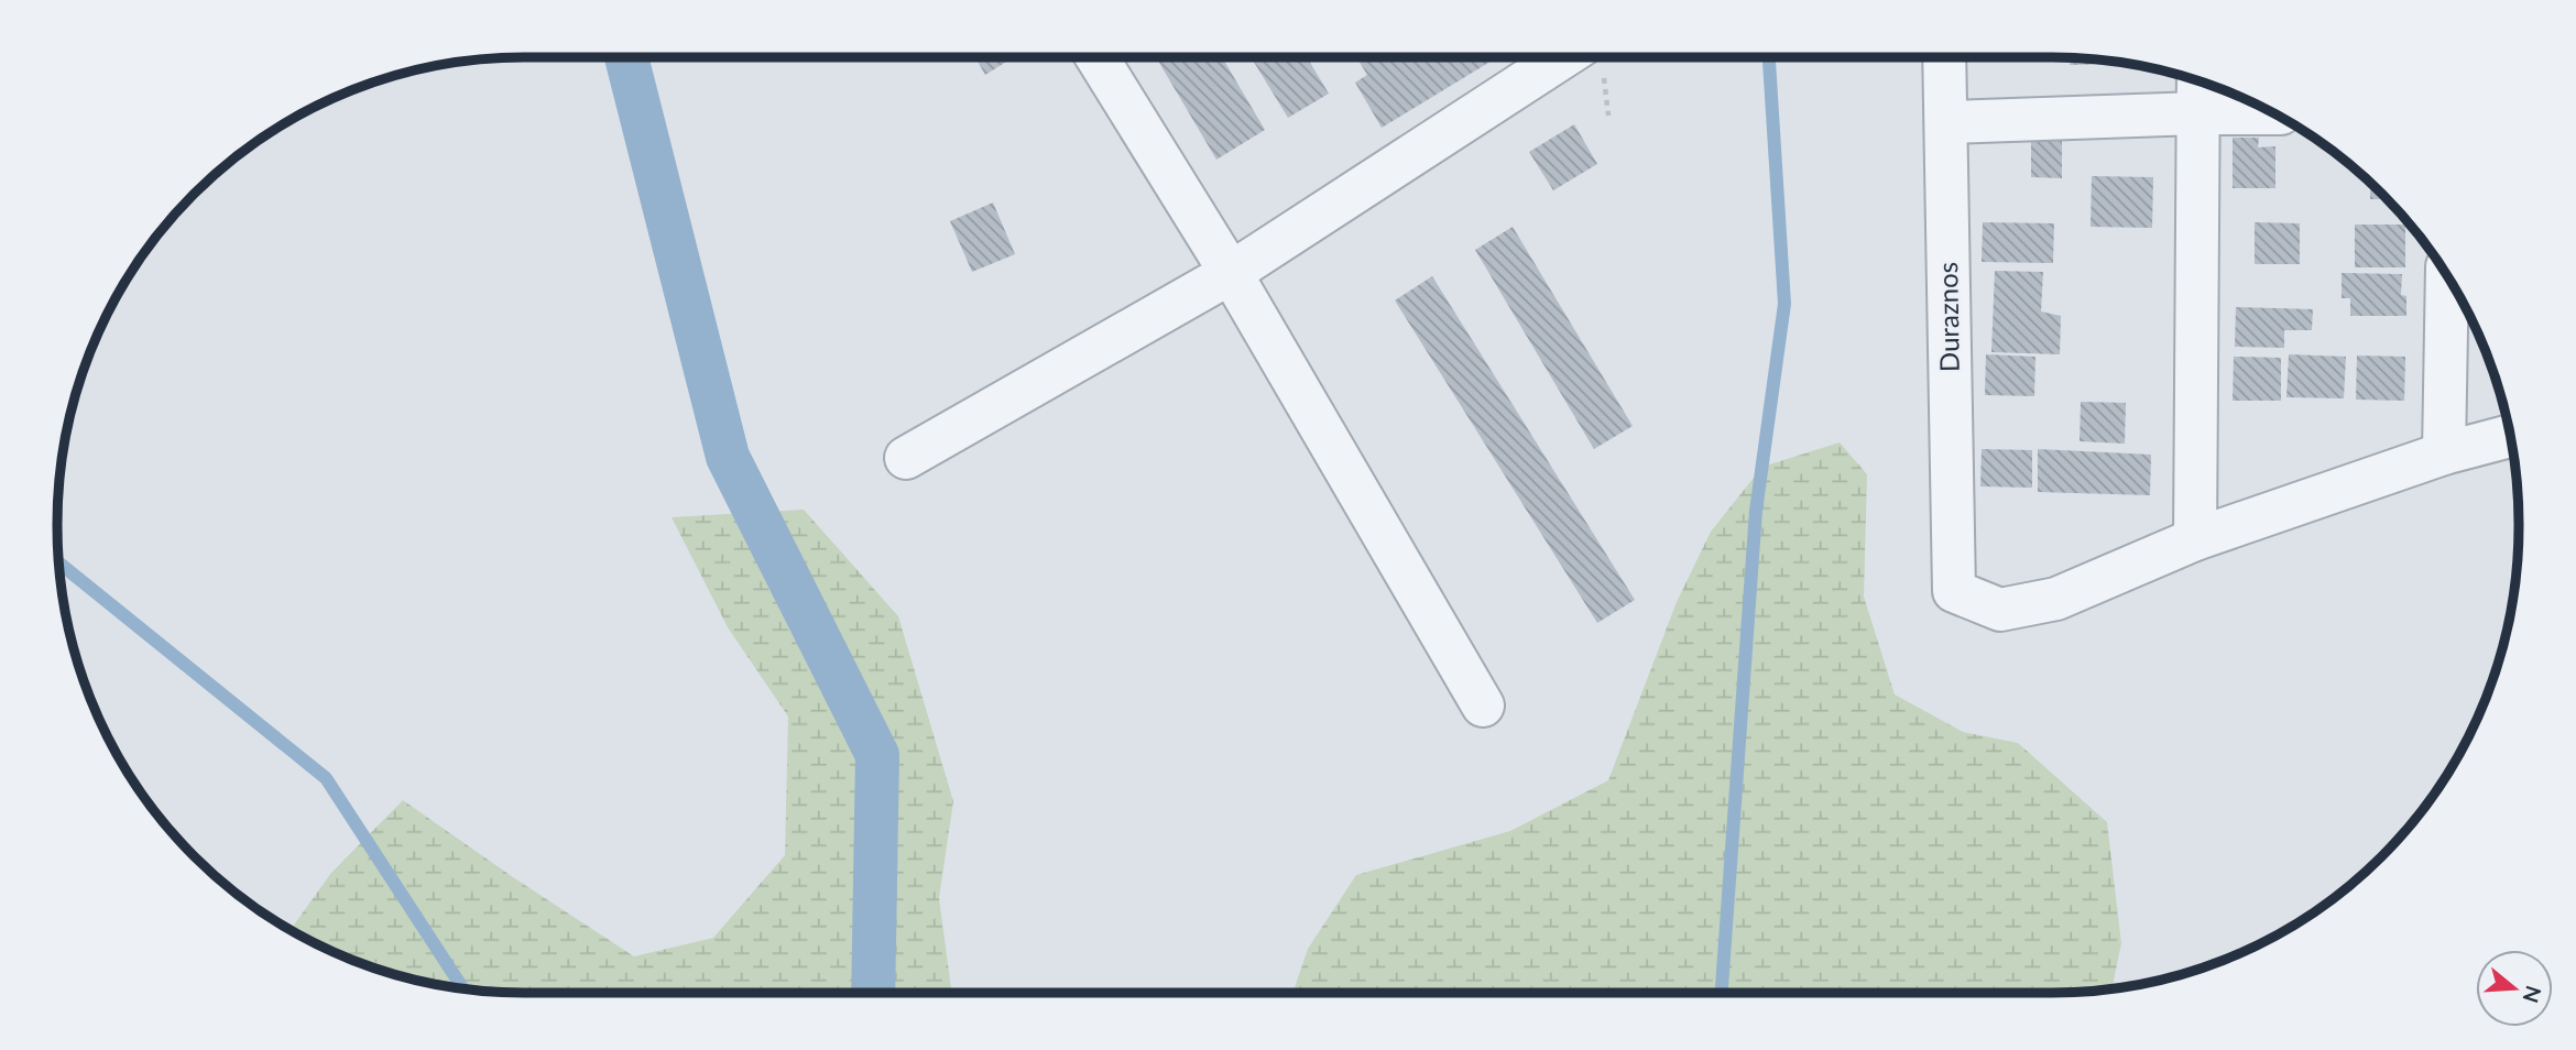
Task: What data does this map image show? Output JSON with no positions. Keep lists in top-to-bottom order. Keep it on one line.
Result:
{"streets":{"street":["Duraznos"]},"north":"right"}
